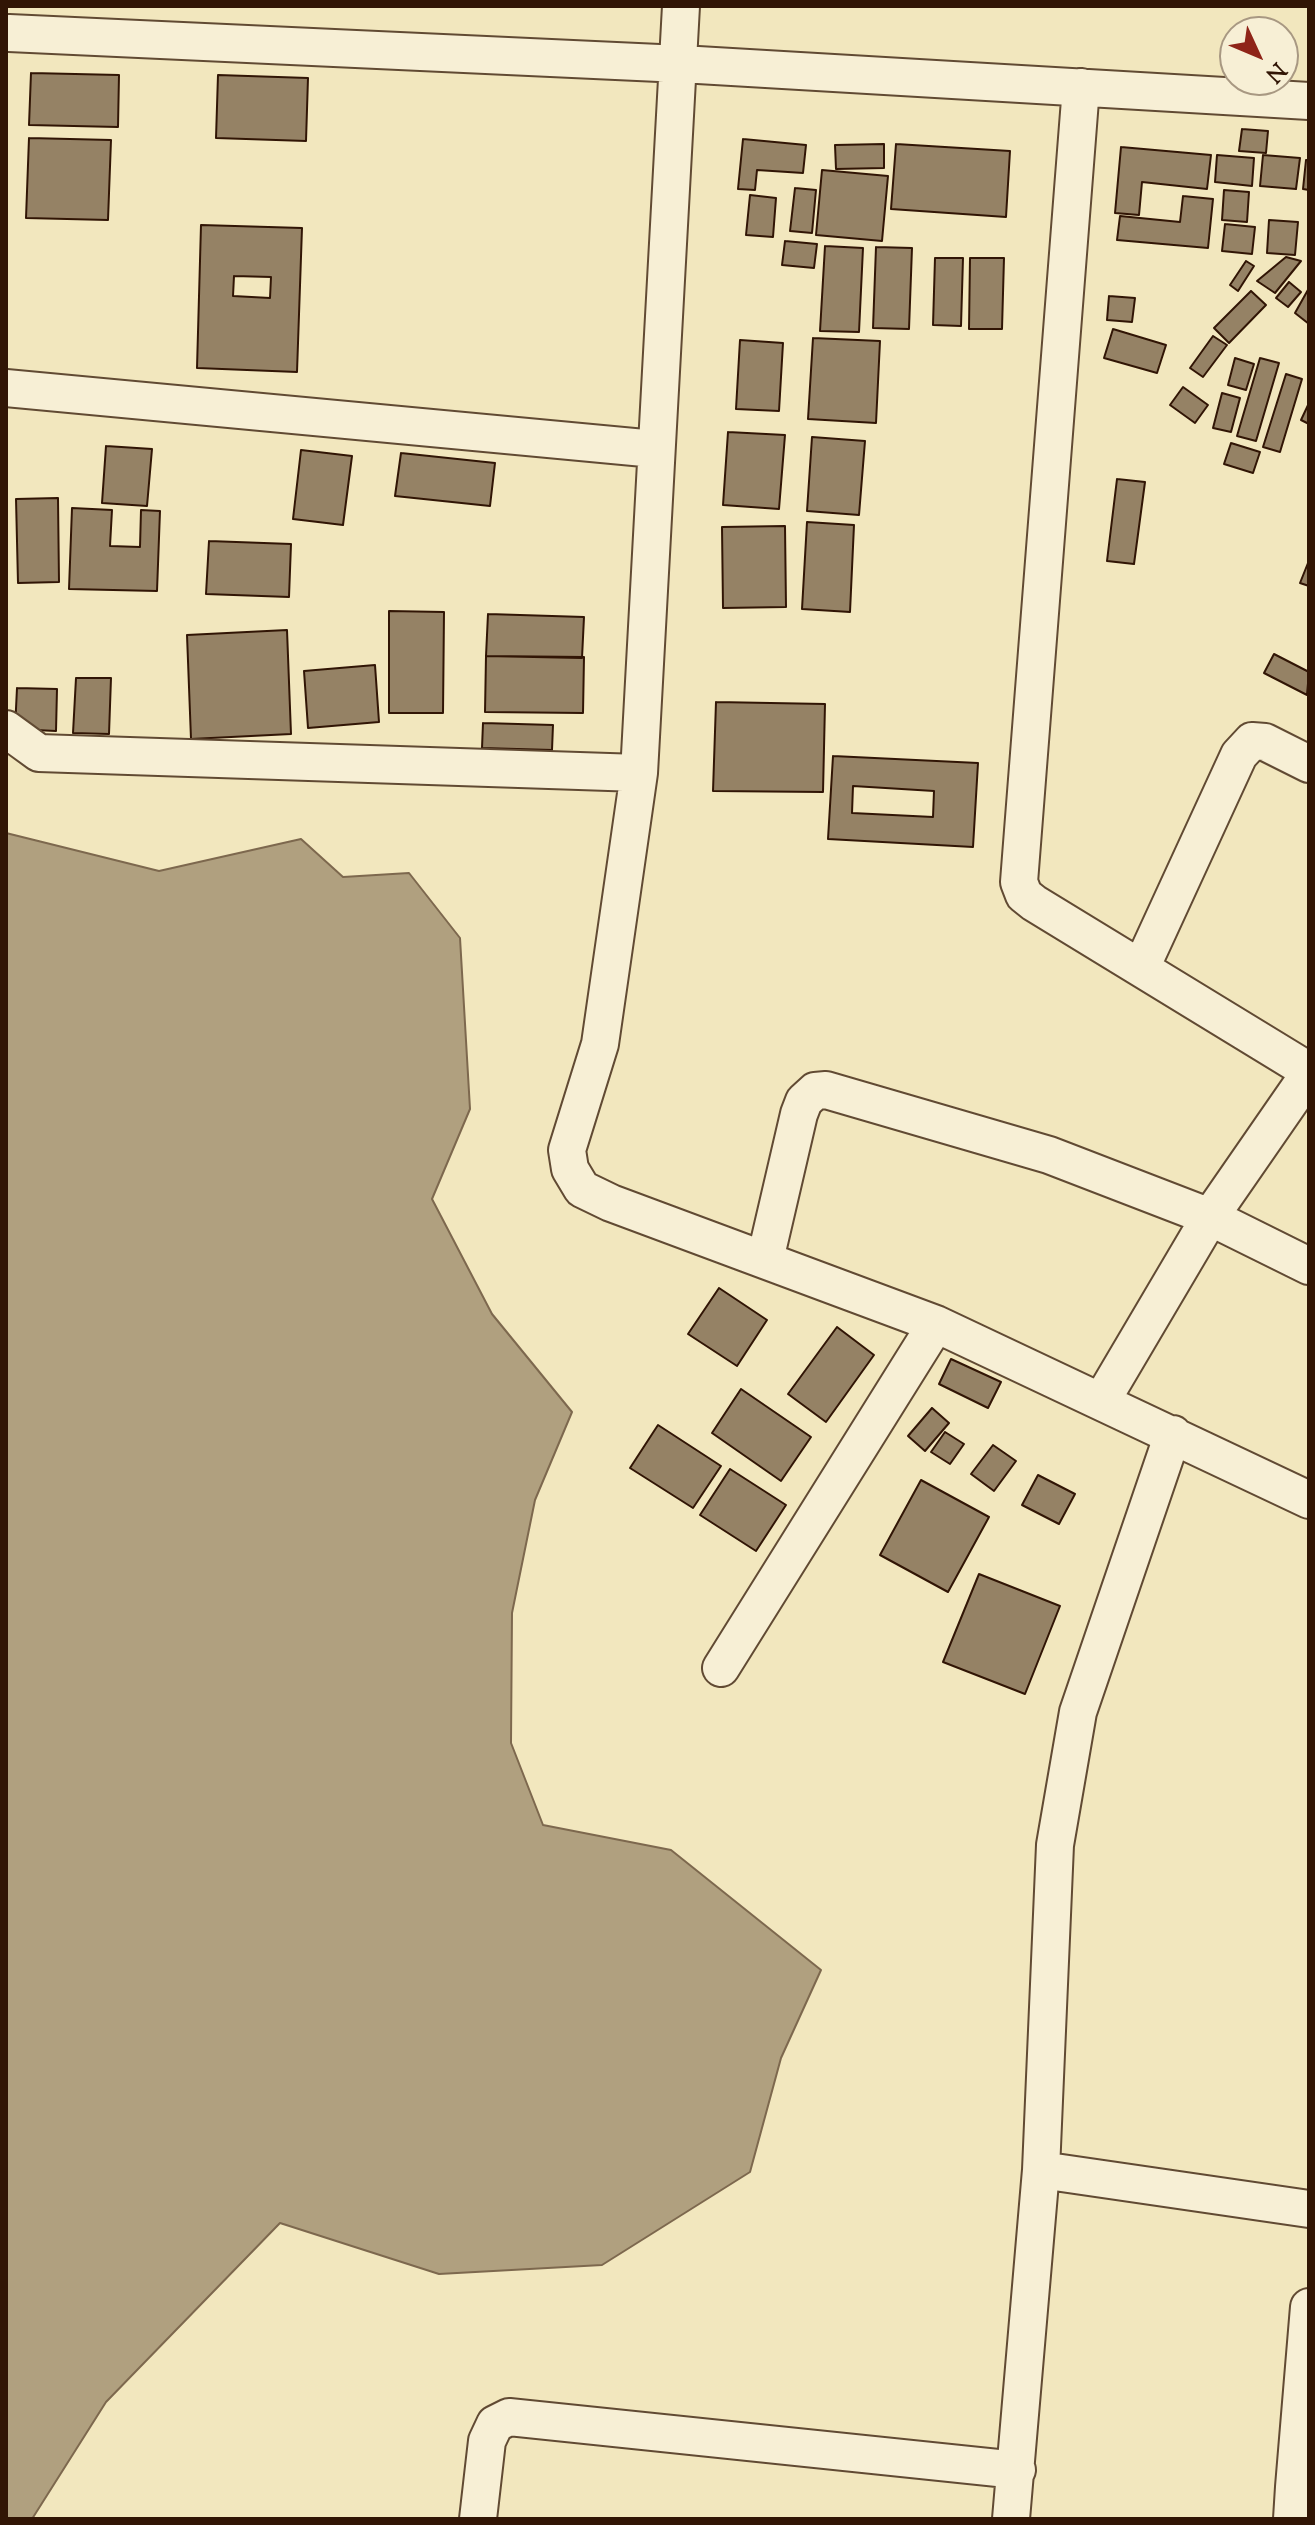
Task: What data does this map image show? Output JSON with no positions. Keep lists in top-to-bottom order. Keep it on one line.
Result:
{"north":"bottom right"}
